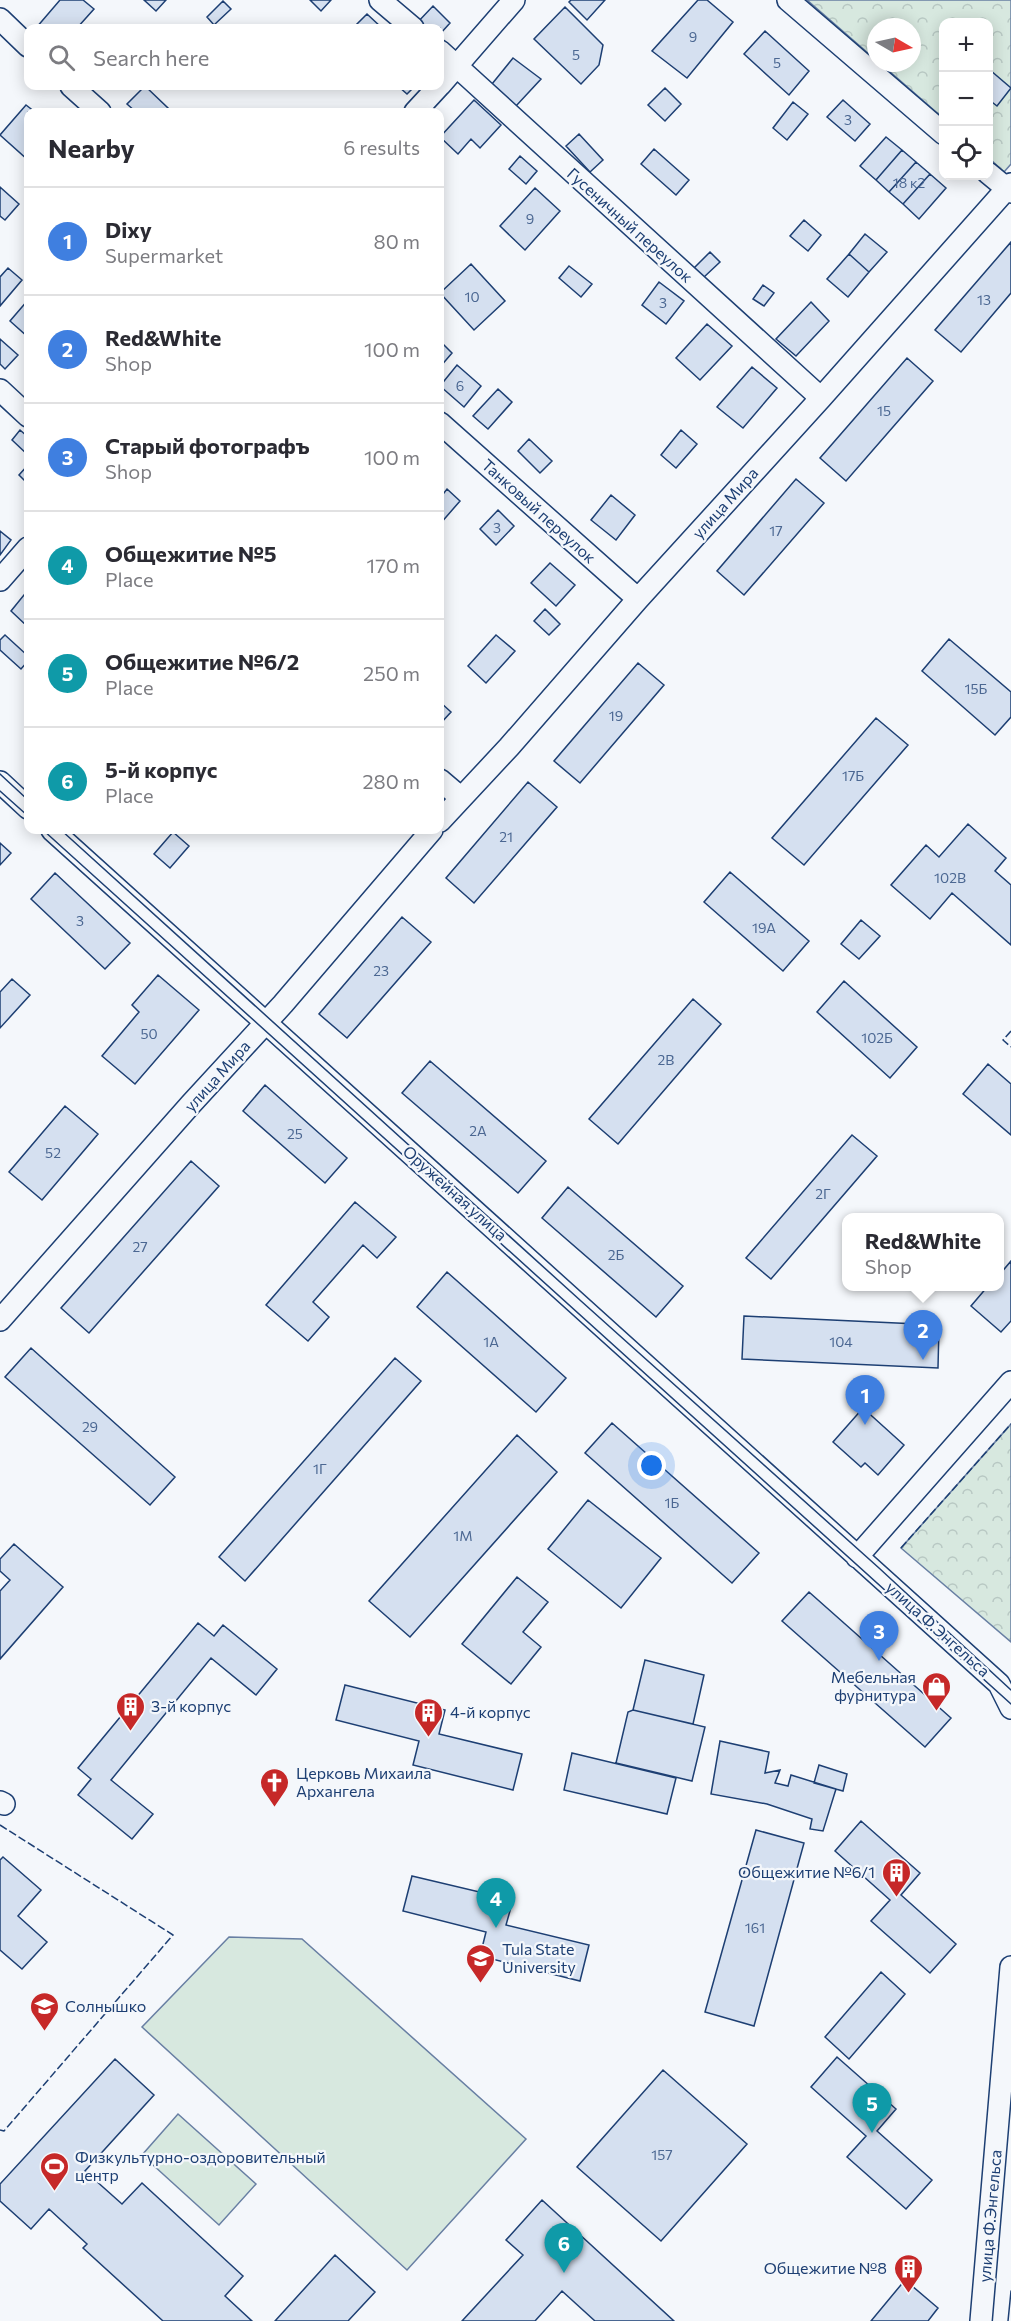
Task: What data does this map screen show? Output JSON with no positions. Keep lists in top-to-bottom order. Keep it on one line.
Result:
{"streets":{"street":["Гусеничный переулок","улица Мира","Танковый переулок","Оружейная улица","улица Ф.Энгельса"]},"crossings":[["Гусеничный переулок","улица Мира"],["улица Мира","Танковый переулок"],["улица Мира","Оружейная улица"],["Оружейная улица","улица Ф.Энгельса"]],"places":{"shop":["Мебельная фурнитура"],"building":["3-й корпус","4-й корпус","Общежитие №6/1","Общежитие №8"],"church":["Церковь Михаила Архангела"],"school or university":["Tula State University","Солнышко"],"sports":["Физкультурно-оздоровительный центр"]},"house_numbers":["9","5","5","3","18 к2","9","10","13","3","6","15","3","17","15Б","19","17Б","21","102В","3","19А","23","50","102Б","2В","2А","25","52","2Г","27","2Б","1А","104","29","1Г","1Б","1М","161","157"],"north":"right","page":{"map_buttons":["+","−"],"search":"Search here","heading":["Nearby","6 results"],"list":[{"mark":"1","name":"Dixy","note":"Supermarket","value":"80 m"},{"mark":"2","name":"Red&White","note":"Shop","value":"100 m"},{"mark":"3","name":"Старый фотографъ","note":"Shop","value":"100 m"},{"mark":"4","name":"Общежитие №5","note":"Place","value":"170 m"},{"mark":"5","name":"Общежитие №6/2","note":"Place","value":"250 m"},{"mark":"6","name":"5-й корпус","note":"Place","value":"280 m"}],"popup":["Red&White","Shop"],"pins":["2","1","3","4","5","6"]}}
